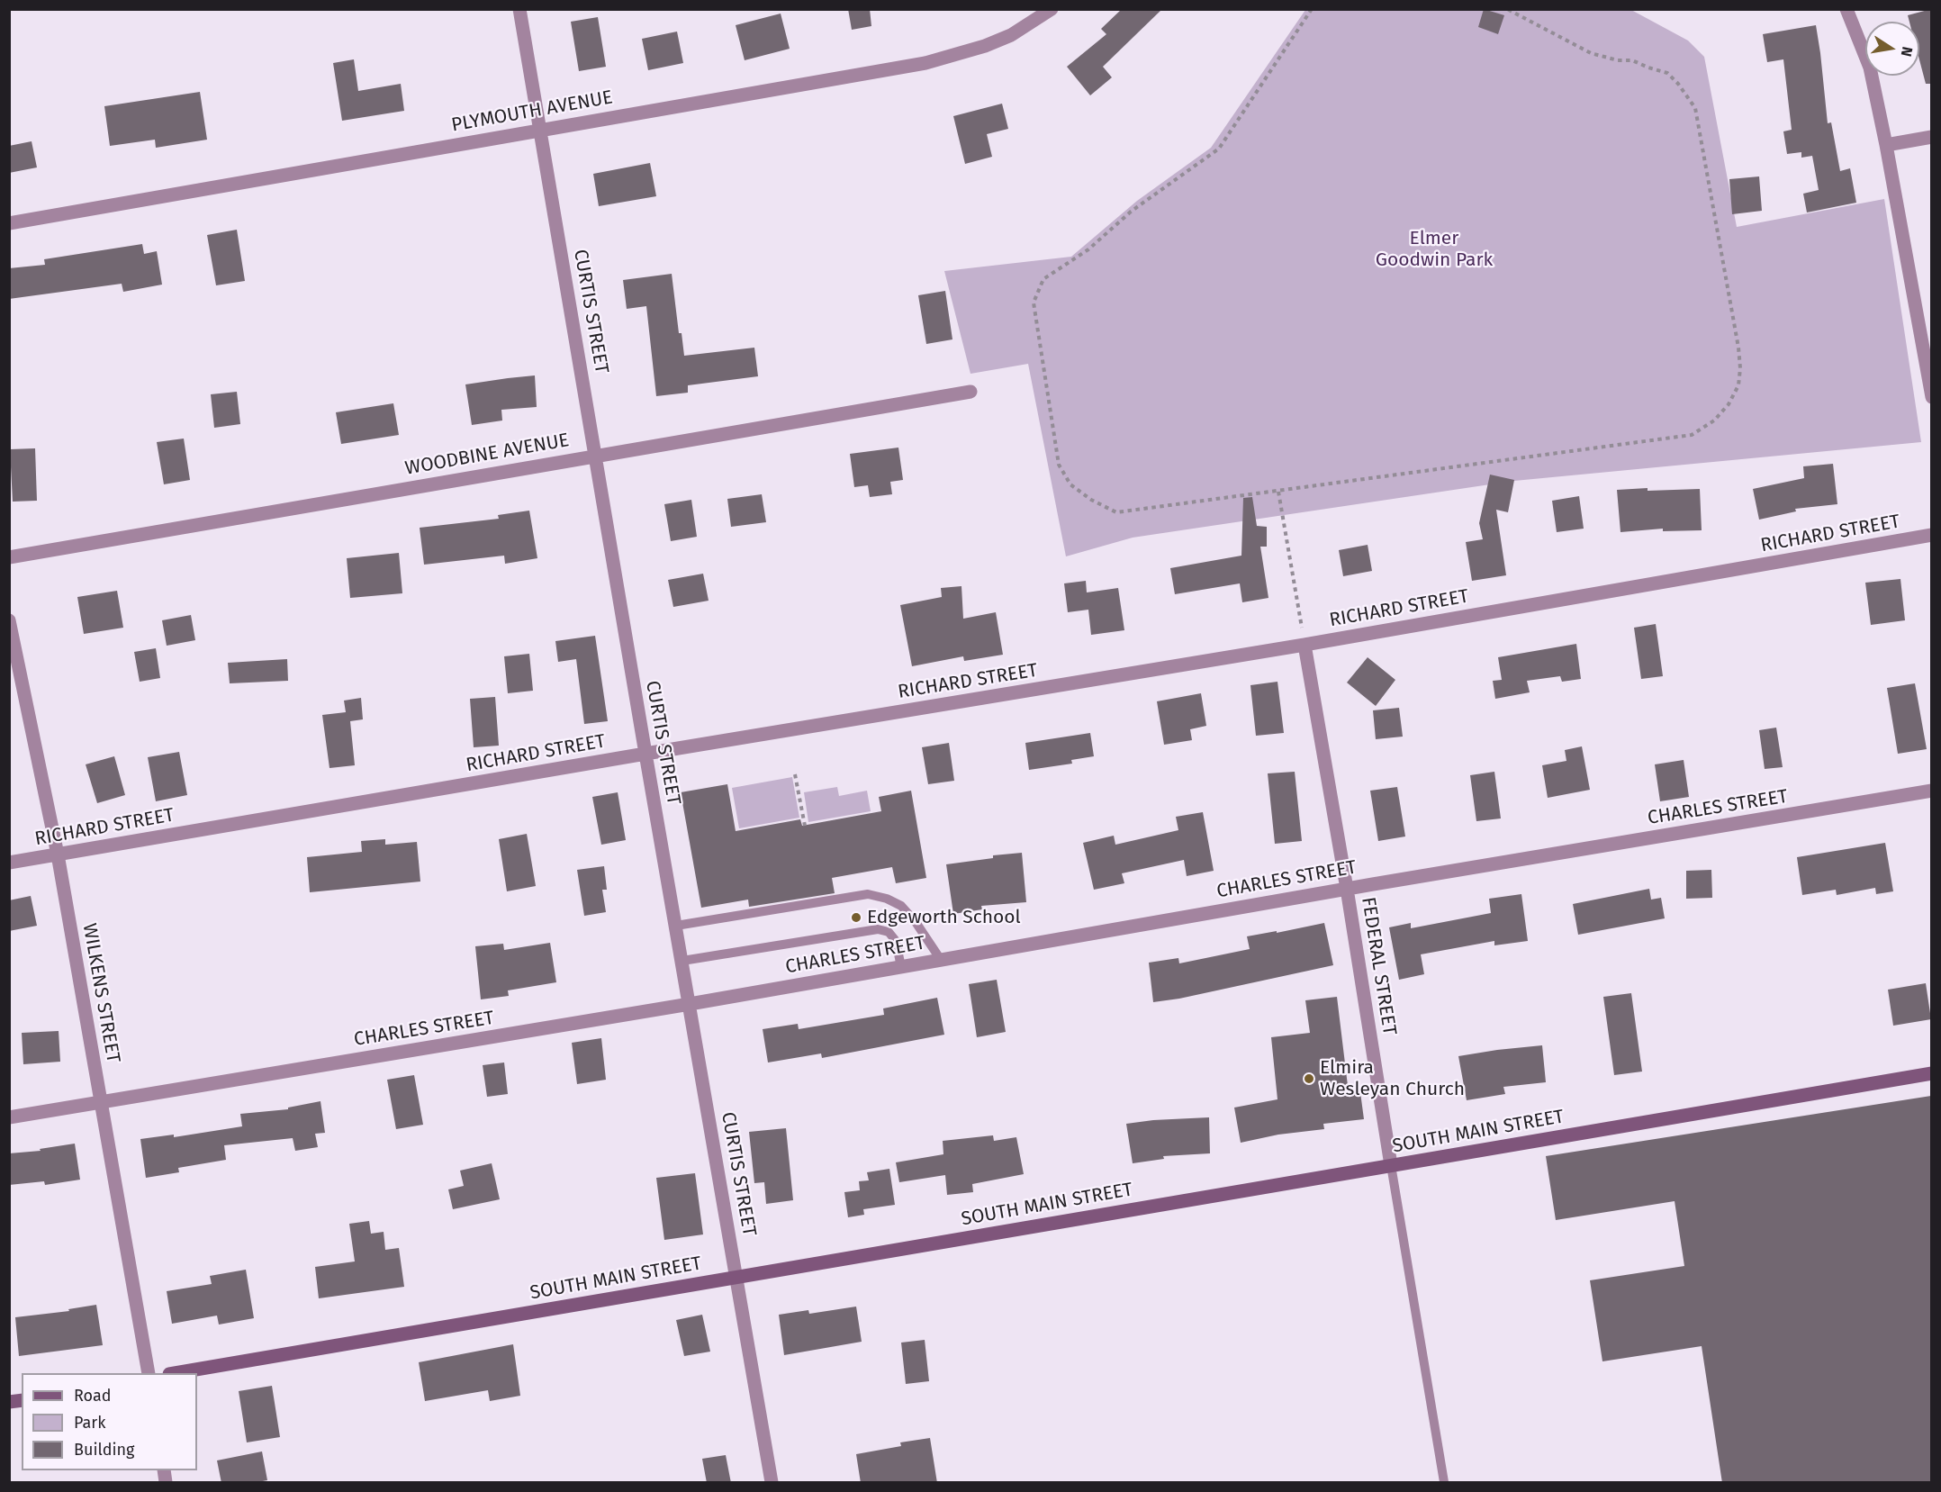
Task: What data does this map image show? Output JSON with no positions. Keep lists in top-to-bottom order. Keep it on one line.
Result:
{"streets":{"street":["PLYMOUTH AVENUE","CURTIS STREET","WOODBINE AVENUE","RICHARD STREET","CHARLES STREET","FEDERAL STREET","WILKENS STREET","SOUTH MAIN STREET"]},"crossings":[["PLYMOUTH AVENUE","CURTIS STREET"],["CURTIS STREET","WOODBINE AVENUE"],["CURTIS STREET","RICHARD STREET"],["CURTIS STREET","CHARLES STREET"],["CURTIS STREET","SOUTH MAIN STREET"],["RICHARD STREET","FEDERAL STREET"],["RICHARD STREET","WILKENS STREET"],["CHARLES STREET","FEDERAL STREET"],["CHARLES STREET","WILKENS STREET"],["FEDERAL STREET","SOUTH MAIN STREET"]],"parks":["Elmer Goodwin Park"],"places":["Edgeworth School","Elmira Wesleyan Church"],"legend":["Road","Park","Building"],"north":"right"}
